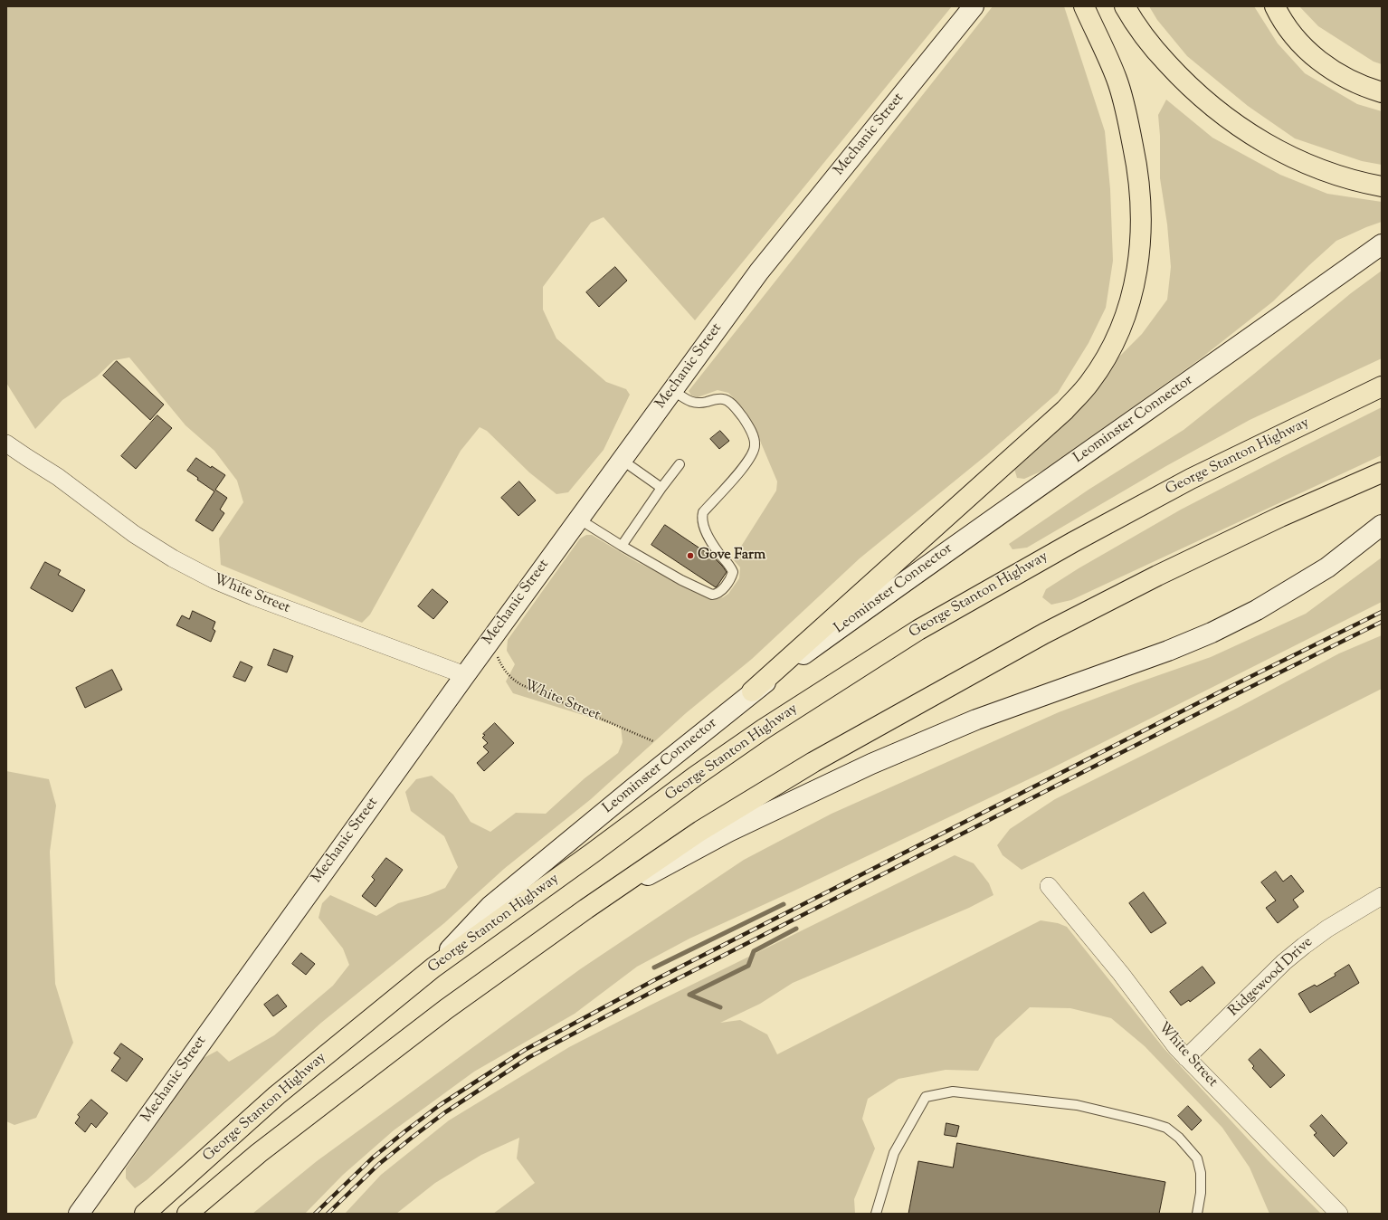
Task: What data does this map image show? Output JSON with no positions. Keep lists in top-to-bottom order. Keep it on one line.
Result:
{"streets":{"highway":["George Stanton Highway"],"main road":["Mechanic Street","Leominster Connector"],"street":["White Street","Ridgewood Drive"]},"crossings":[["Mechanic Street","White Street"],["Leominster Connector","George Stanton Highway"],["White Street","Ridgewood Drive"]],"places":["Gove Farm"]}
